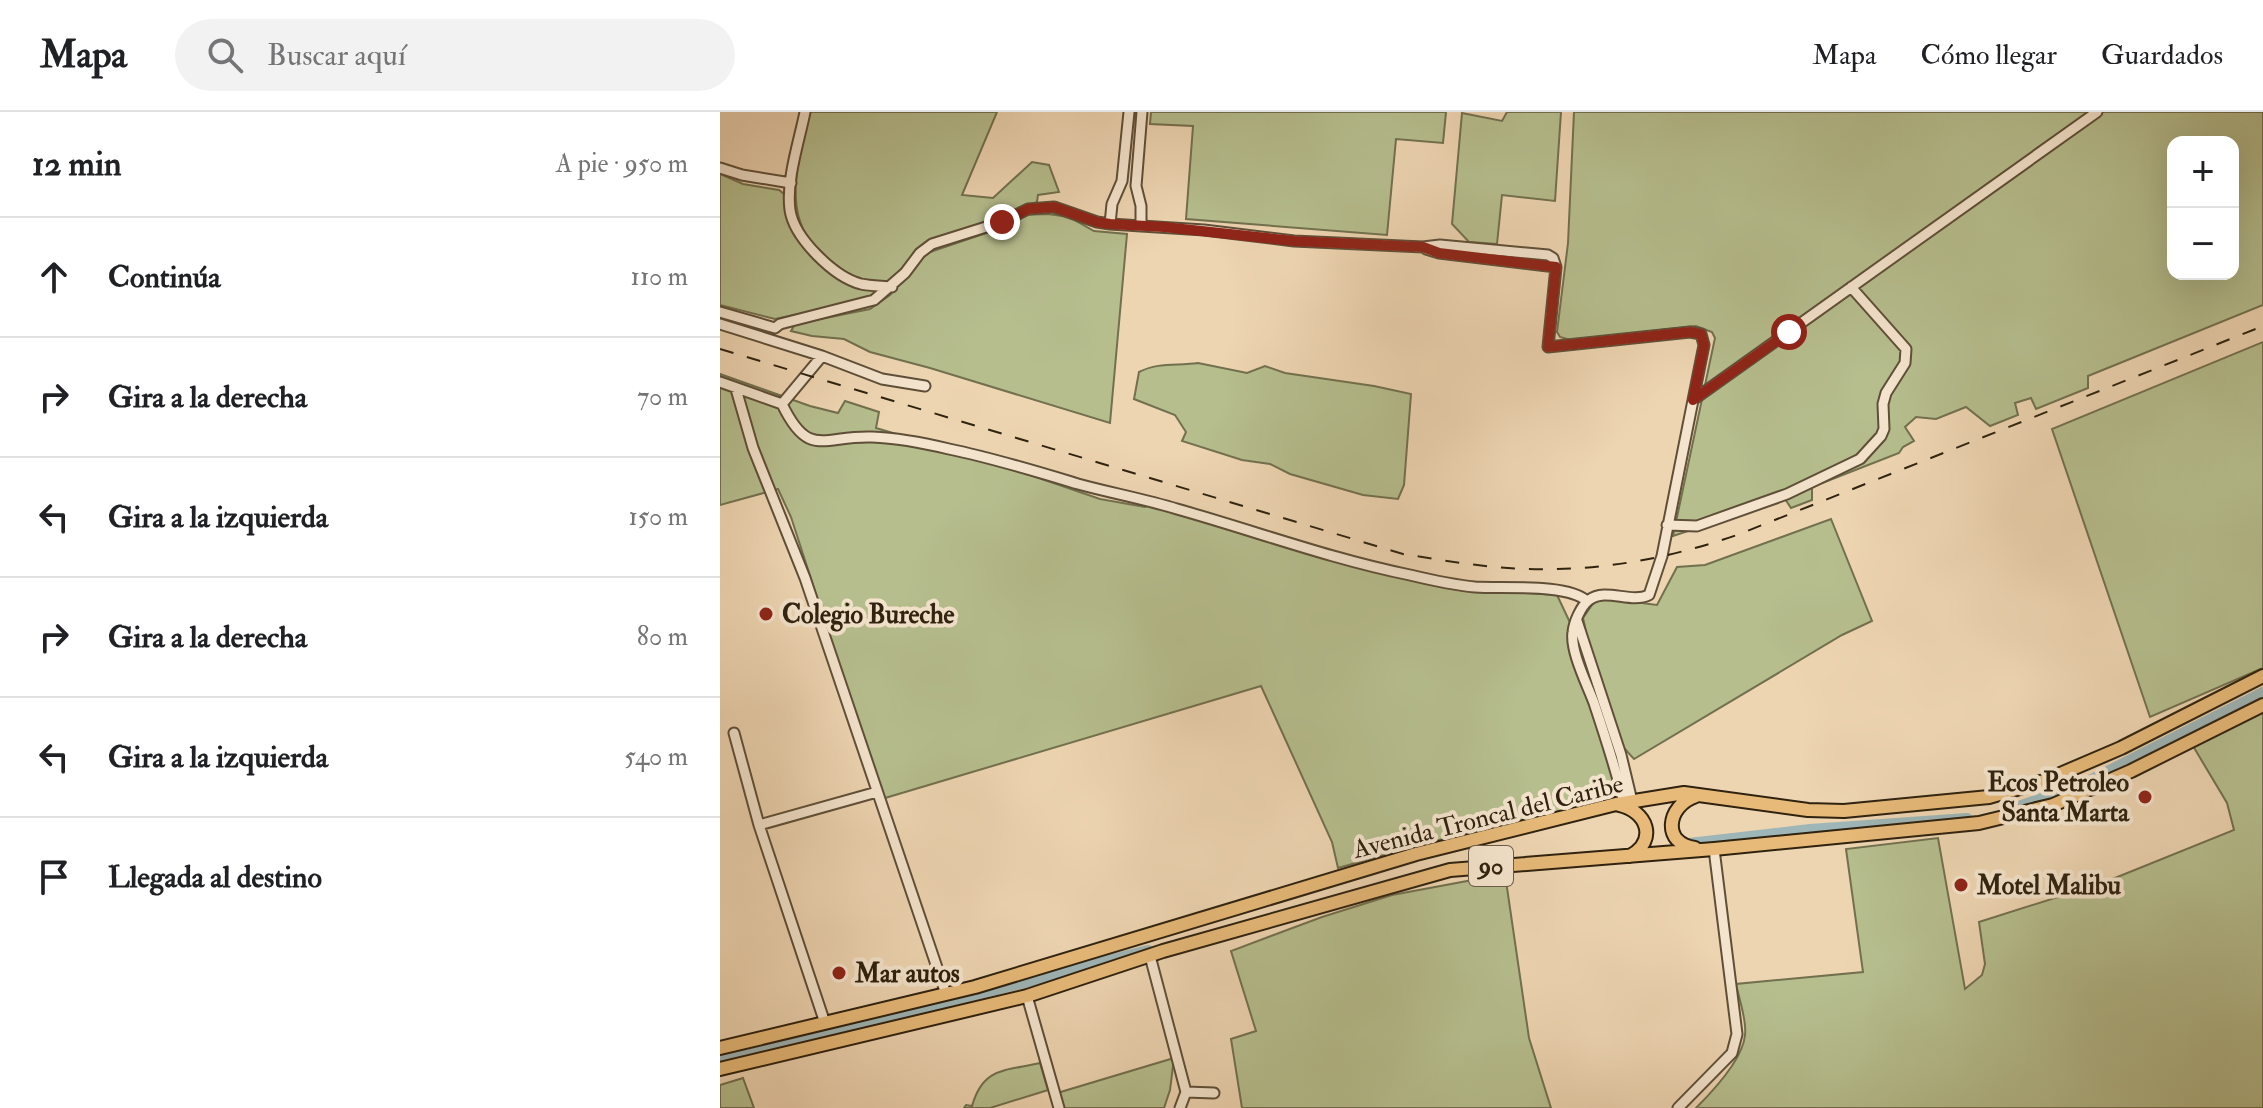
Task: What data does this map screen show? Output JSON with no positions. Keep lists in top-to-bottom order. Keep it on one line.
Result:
{"streets":{"highway":["Avenida Troncal del Caribe","90"]},"places":["Colegio Bureche","Ecos Petroleo Santa Marta","Motel Malibu","Mar autos"],"page":{"header":"Mapa","search":"Buscar aquí","nav":["Mapa","Cómo llegar","Guardados"],"heading":["12 min","A pie · 950 m"],"map_buttons":["+","−"],"list":[["Continúa","110 m"],["Gira a la derecha","70 m"],["Gira a la izquierda","150 m"],["Gira a la derecha","80 m"],["Gira a la izquierda","540 m"],"Llegada al destino"]}}
